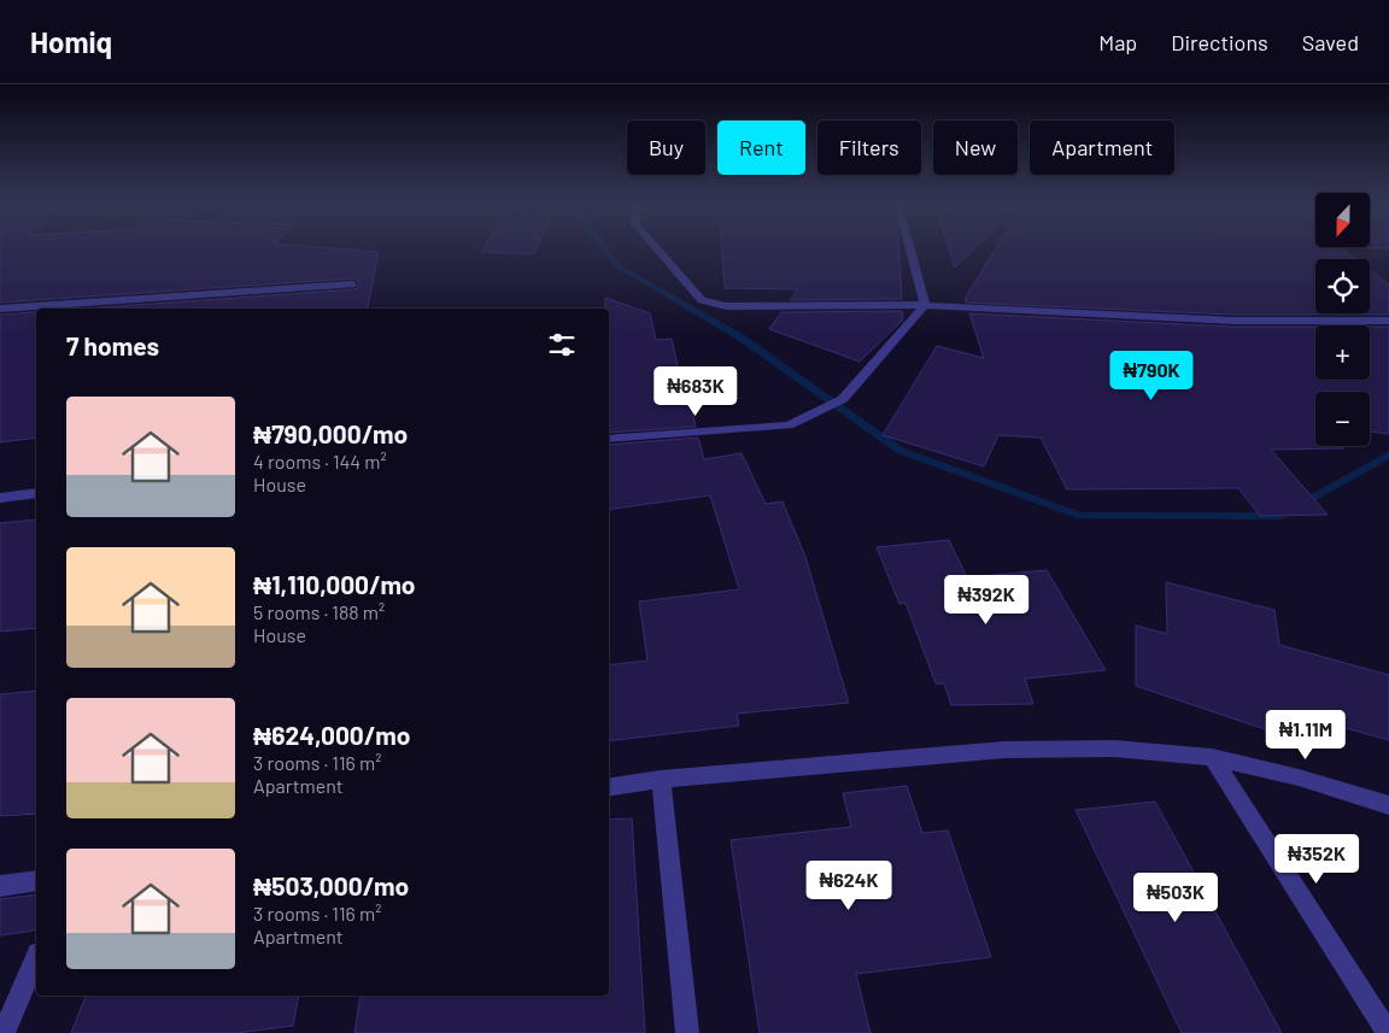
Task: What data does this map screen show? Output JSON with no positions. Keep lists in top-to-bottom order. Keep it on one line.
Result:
{"north":"bottom","page":{"header":"Homiq","nav":["Map","Directions","Saved"],"chip":["Buy","Rent","Filters","New","Apartment"],"map_buttons":["+","−"],"heading":"7 homes","price":["₦790K","₦683K","₦392K","₦1.11M","₦352K","₦624K","₦503K"],"list":[{"name":"₦790,000/mo","note":"4 rooms · 144 m² · House"},{"name":"₦1,110,000/mo","note":"5 rooms · 188 m² · House"},{"name":"₦624,000/mo","note":"3 rooms · 116 m² · Apartment"},{"name":"₦503,000/mo","note":"3 rooms · 116 m² · Apartment"}]}}
